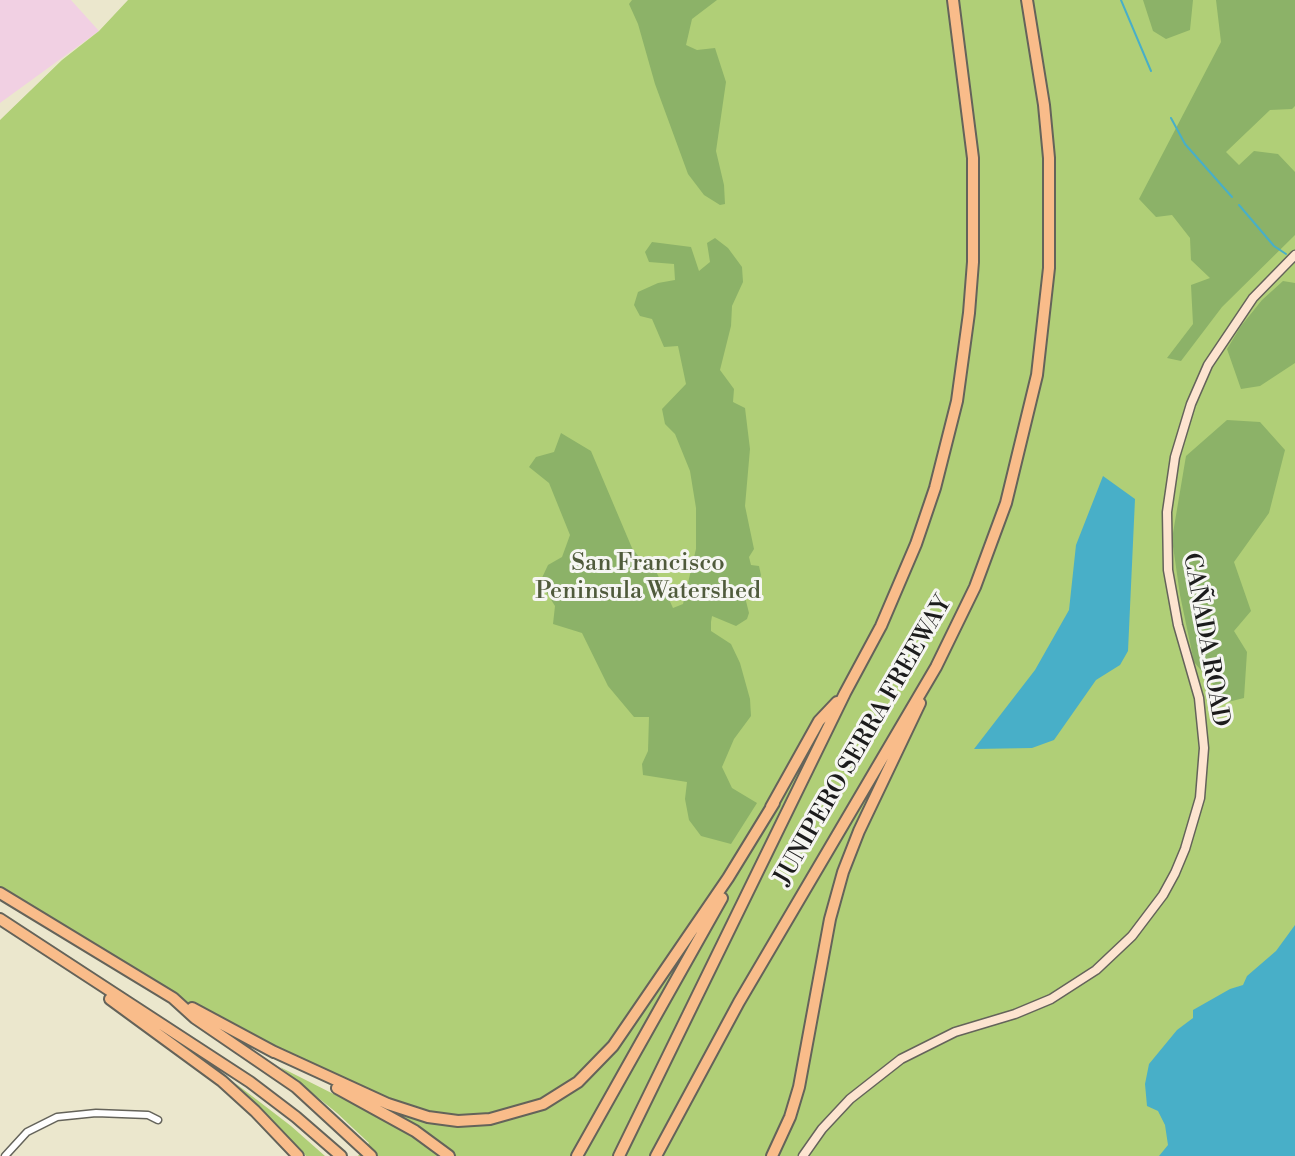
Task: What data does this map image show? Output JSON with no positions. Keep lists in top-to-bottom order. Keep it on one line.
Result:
{"streets":{"highway":["JUNIPERO SERRA FREEWAY"],"main road":["CAÑADA ROAD"]},"parks":["San Francisco Peninsula Watershed"]}
